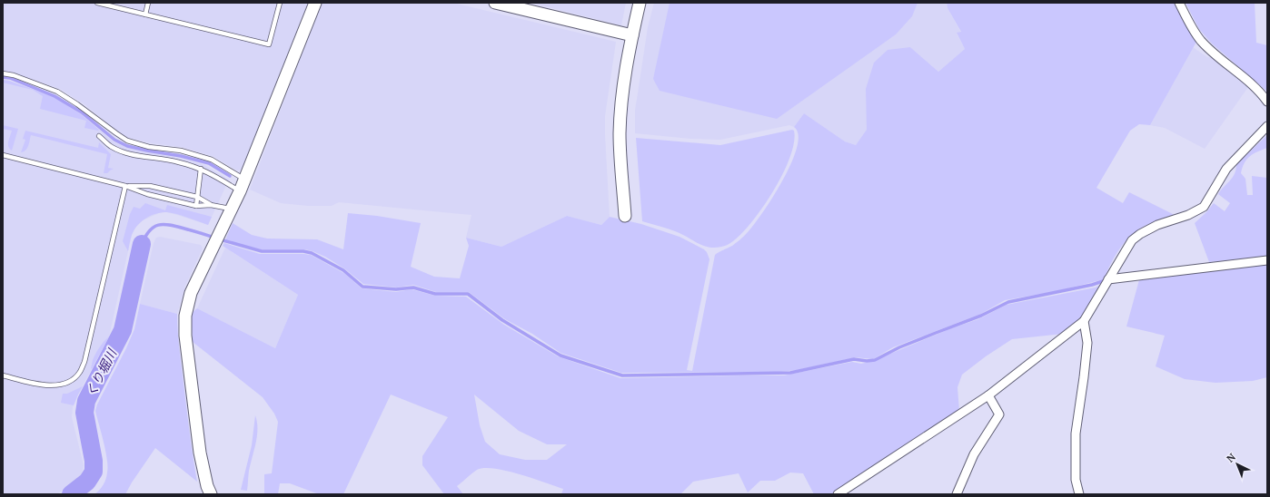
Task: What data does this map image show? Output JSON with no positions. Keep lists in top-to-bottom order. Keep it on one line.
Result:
{"water":["くり堀川"],"north":"top left"}
